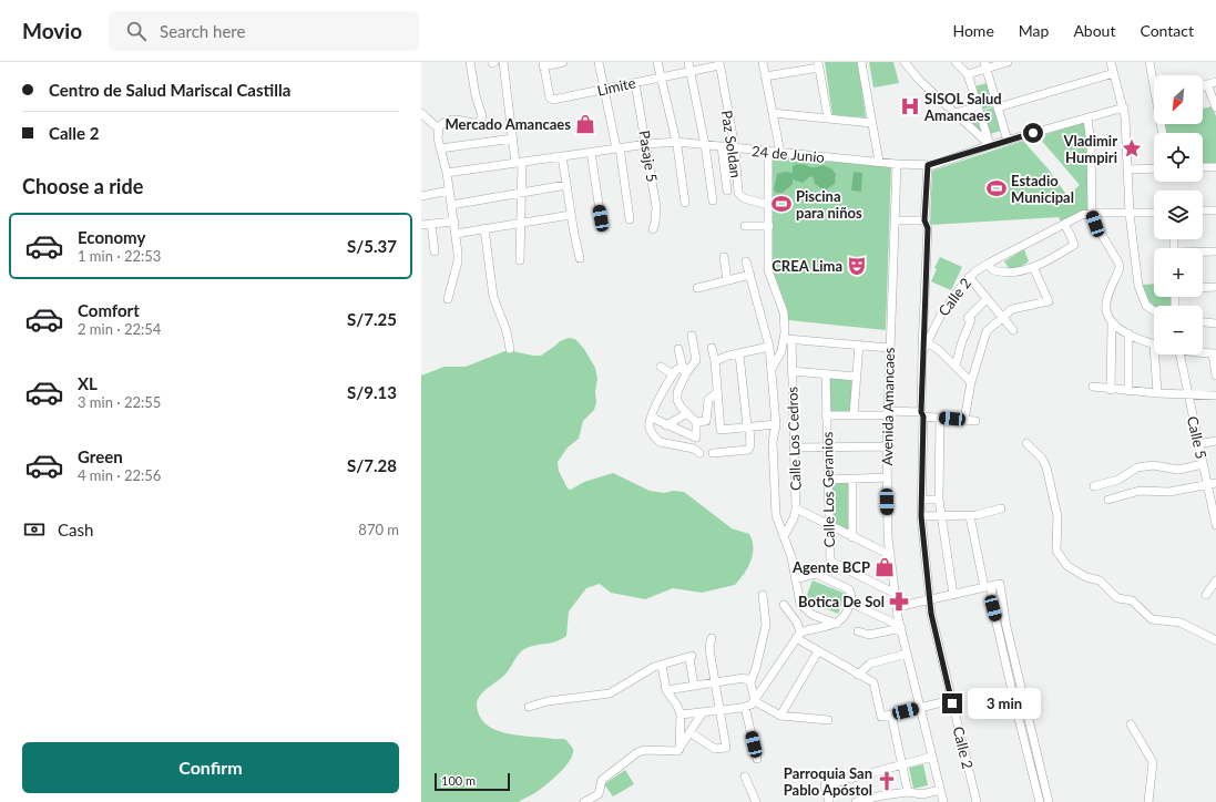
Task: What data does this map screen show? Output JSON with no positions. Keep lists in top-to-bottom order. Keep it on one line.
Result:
{"streets":{"street":["Limite","Paz Soldan","24 de Junio","Pasaje 5","Calle 2","Avenida Amancaes","Calle 5","Calle Los Cedros","Calle Los Geranios"]},"crossings":[["Limite","Paz Soldan"],["Limite","Pasaje 5"],["Paz Soldan","24 de Junio"],["Paz Soldan","Calle Los Cedros"],["24 de Junio","Pasaje 5"],["24 de Junio","Avenida Amancaes"],["24 de Junio","Calle Los Cedros"],["Avenida Amancaes","Calle Los Geranios"]],"places":{"hospital":["SISOL Salud Amancaes"],"shop":["Mercado Amancaes","Agente BCP"],"place":["Vladimir Humpiri"],"sports":["Estadio Municipal","Piscina para niños"],"theatre":["CREA Lima"],"pharmacy":["Botica De Sol"],"church":["Parroquia San Pablo Apóstol"]},"scale_bar":"100 m","north":"bottom left","page":{"header":"Movio","search":"Search here","nav":["Home","Map","About","Contact"],"banner":["Centro de Salud Mariscal Castilla","Calle 2"],"map_buttons":["+","−"],"heading":"Choose a ride","list":[{"name":"Economy","note":"1 min · 22:53","value":"S/5.37"},{"name":"Comfort","note":"2 min · 22:54","value":"S/7.25"},{"name":"XL","note":"3 min · 22:55","value":"S/9.13"},{"name":"Green","note":"4 min · 22:56","value":"S/7.28"}],"pay":["Cash","870 m"],"bubble":"3 min","buttons":"Confirm","scale":"100 m"}}
